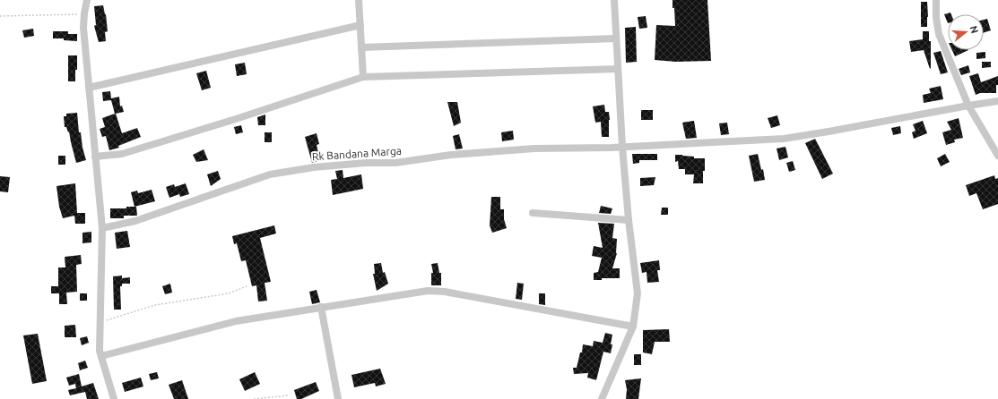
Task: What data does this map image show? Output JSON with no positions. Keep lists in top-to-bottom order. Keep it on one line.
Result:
{"streets":{"street":["Rk Bandana Marga"]},"north":"right"}
